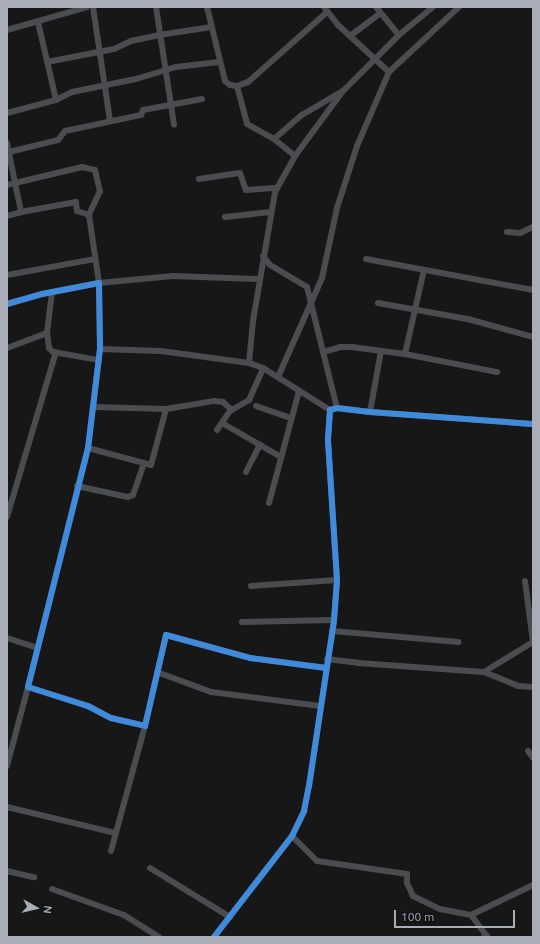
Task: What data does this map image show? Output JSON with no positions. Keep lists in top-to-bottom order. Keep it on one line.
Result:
{"scale_bar":"100 m","north":"right"}
